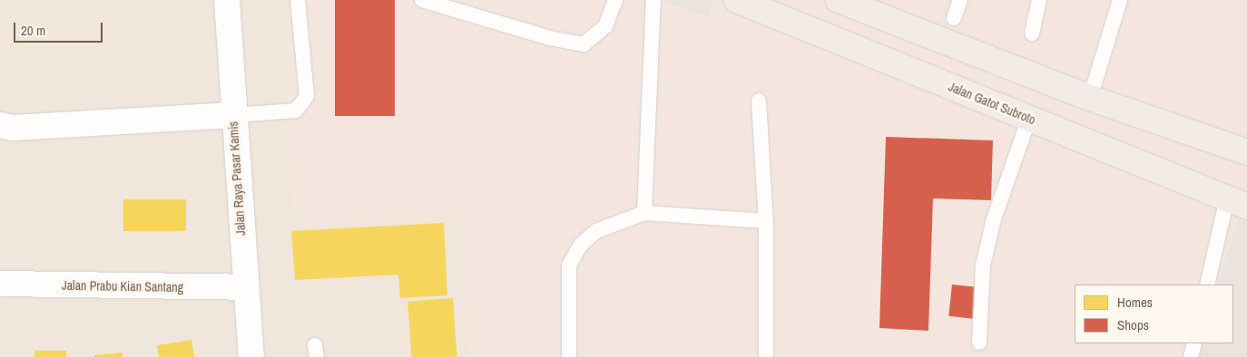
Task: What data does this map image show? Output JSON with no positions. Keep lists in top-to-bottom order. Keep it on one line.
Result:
{"streets":{"highway":["Jalan Gatot Subroto"],"main road":["Jalan Raya Pasar Kamis","Jalan Prabu Kian Santang"]},"crossings":[["Jalan Raya Pasar Kamis","Jalan Prabu Kian Santang"]],"legend":["Homes","Shops"],"scale_bar":"20 m"}
